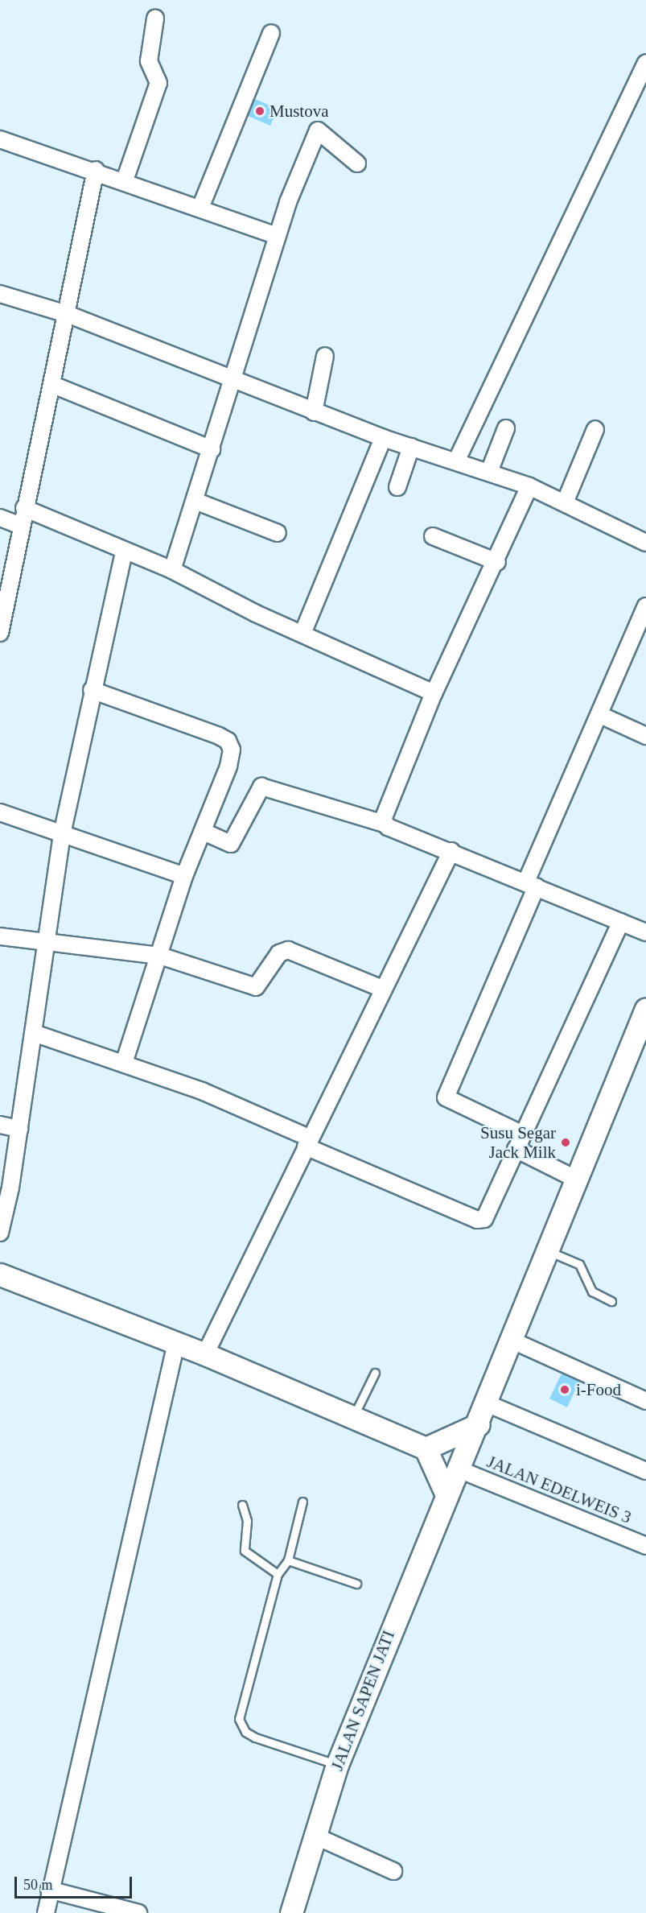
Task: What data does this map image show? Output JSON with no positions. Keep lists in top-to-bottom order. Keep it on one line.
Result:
{"streets":{"street":["JALAN EDELWEIS 3","JALAN SAPEN JATI"]},"crossings":[["JALAN EDELWEIS 3","JALAN SAPEN JATI"]],"places":["Mustova","Susu Segar Jack Milk","i-Food"],"scale_bar":"50 m"}
